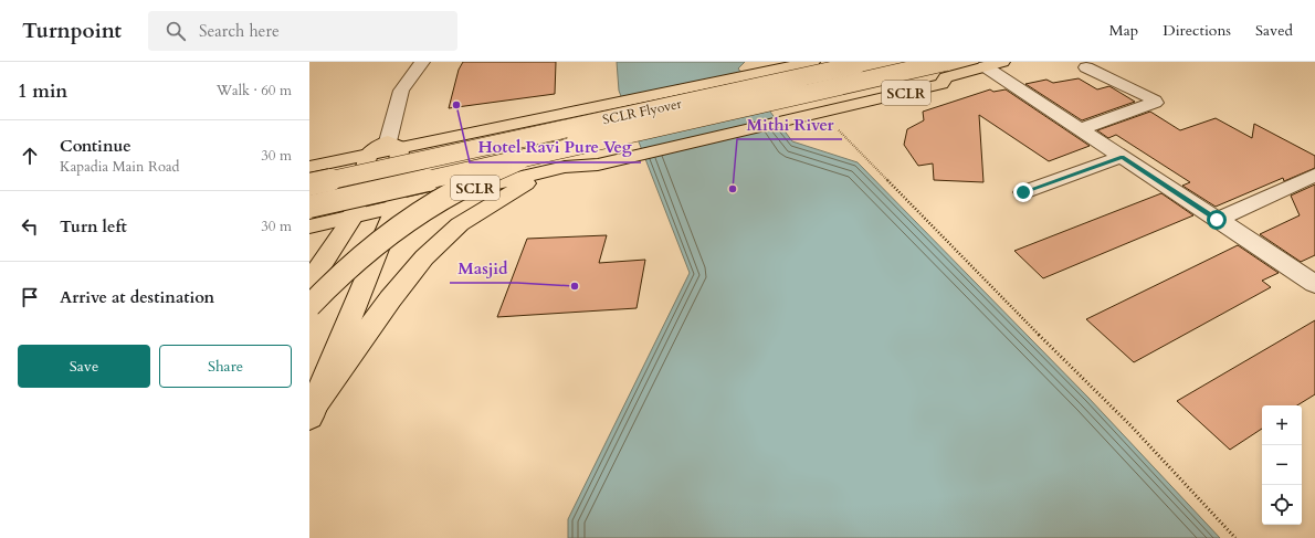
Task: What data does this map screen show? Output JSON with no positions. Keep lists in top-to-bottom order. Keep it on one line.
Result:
{"streets":{"main road":["SCLR","SCLR Flyover"]},"places":["Hotel Ravi Pure Veg","Mithi River","Masjid"],"page":{"header":"Turnpoint","search":"Search here","nav":["Map","Directions","Saved"],"heading":["1 min","Walk · 60 m"],"list":[["Continue","Kapadia Main Road","30 m"],["Turn left","30 m"],"Arrive at destination"],"buttons":["Save","Share"],"map_buttons":["+","−"]}}
